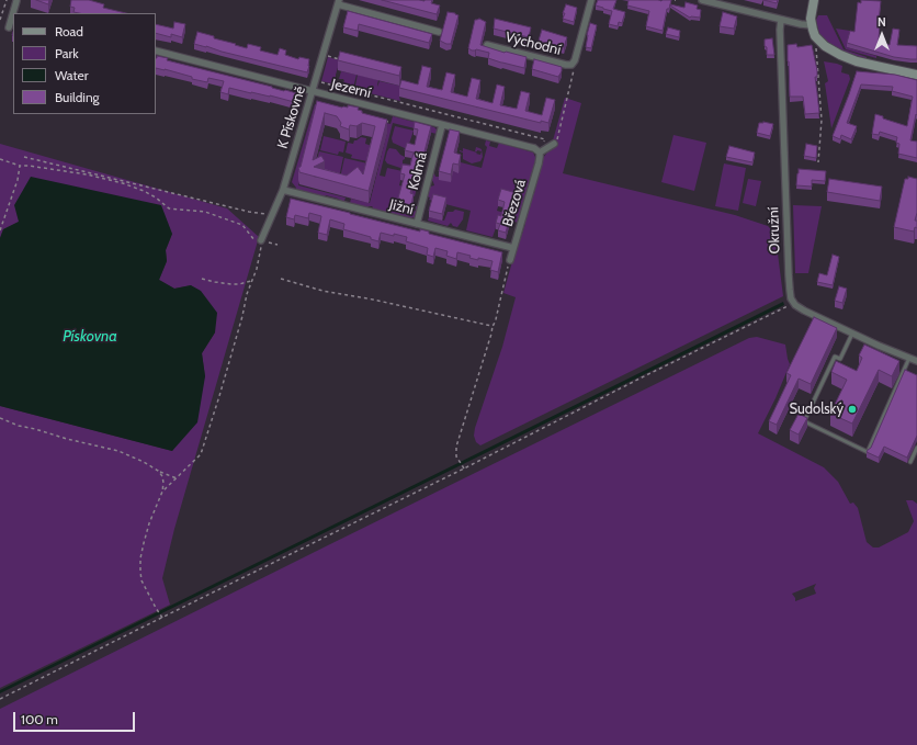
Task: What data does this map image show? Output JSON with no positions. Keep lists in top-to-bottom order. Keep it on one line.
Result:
{"streets":{"street":["Východní","Jezerní","K Pískovně","Kolmá","Březová","Jižní","Okružní"]},"crossings":[["Jezerní","K Pískovně"],["Jezerní","Kolmá"],["Jezerní","Březová"],["K Pískovně","Jižní"],["Kolmá","Jižní"],["Březová","Jižní"]],"water":["Pískovna"],"places":["Sudolský"],"legend":["Road","Park","Water","Building"],"scale_bar":"100 m","north":"top"}
